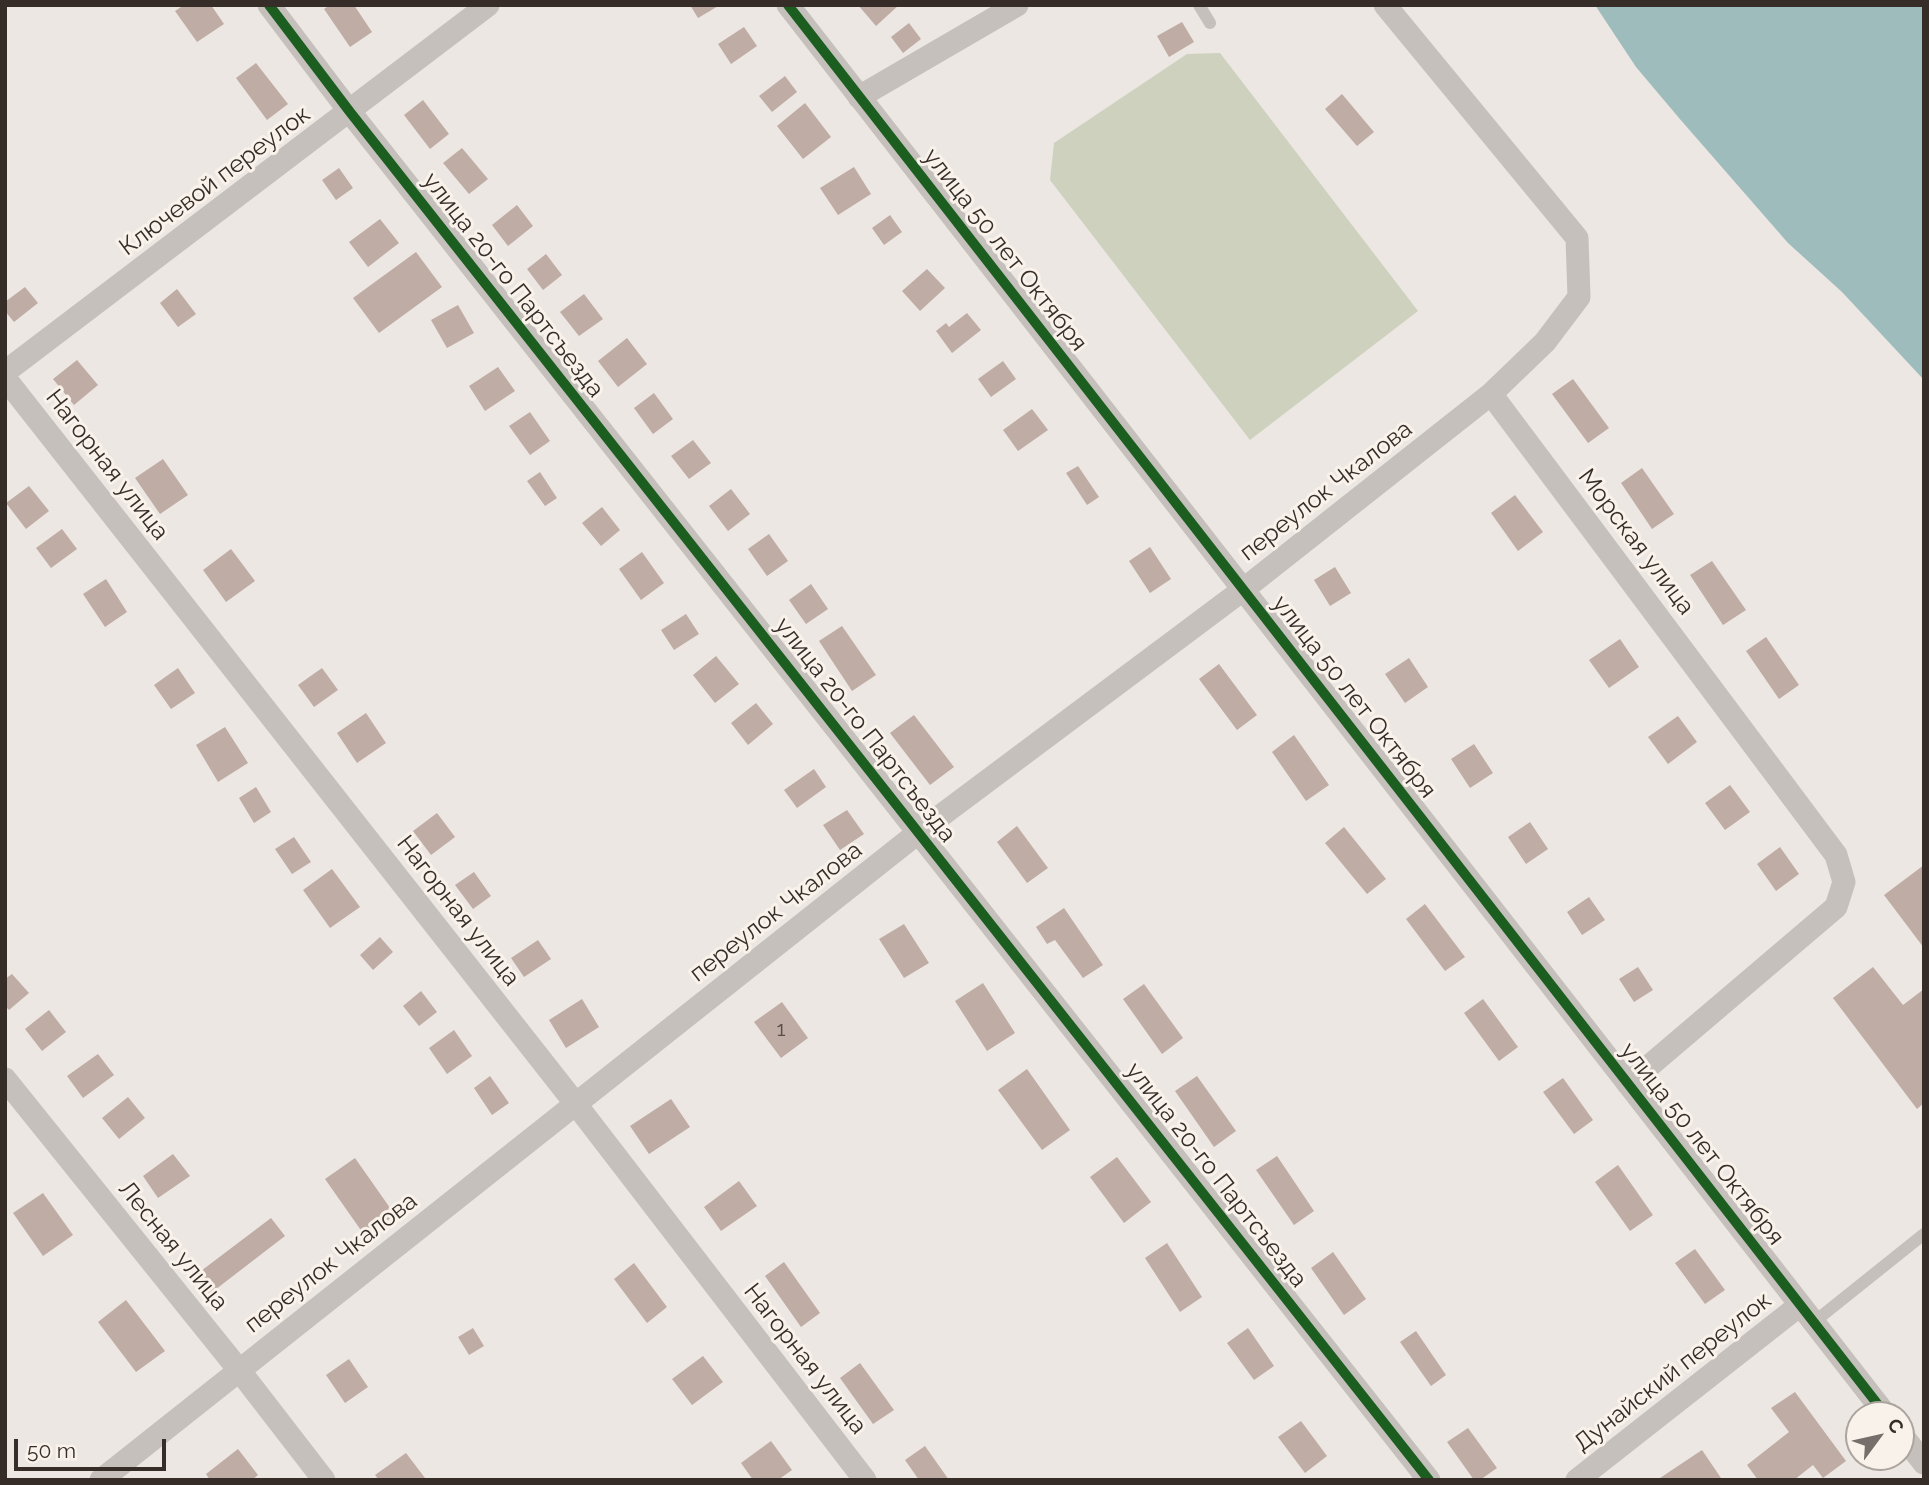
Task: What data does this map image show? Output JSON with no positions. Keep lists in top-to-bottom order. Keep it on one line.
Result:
{"streets":{"street":["Ключевой переулок","улица 50 лет Октября","улица 20-го Партсъезда","Нагорная улица","переулок Чкалова","Морская улица","Лесная улица","Дунайский переулок"]},"crossings":[["Ключевой переулок","улица 20-го Партсъезда"],["улица 50 лет Октября","переулок Чкалова"],["улица 50 лет Октября","Морская улица"],["улица 50 лет Октября","Дунайский переулок"],["улица 20-го Партсъезда","переулок Чкалова"],["Нагорная улица","переулок Чкалова"],["переулок Чкалова","Морская улица"],["переулок Чкалова","Лесная улица"]],"house_numbers":["1"],"scale_bar":"50 m","north":"top right"}
